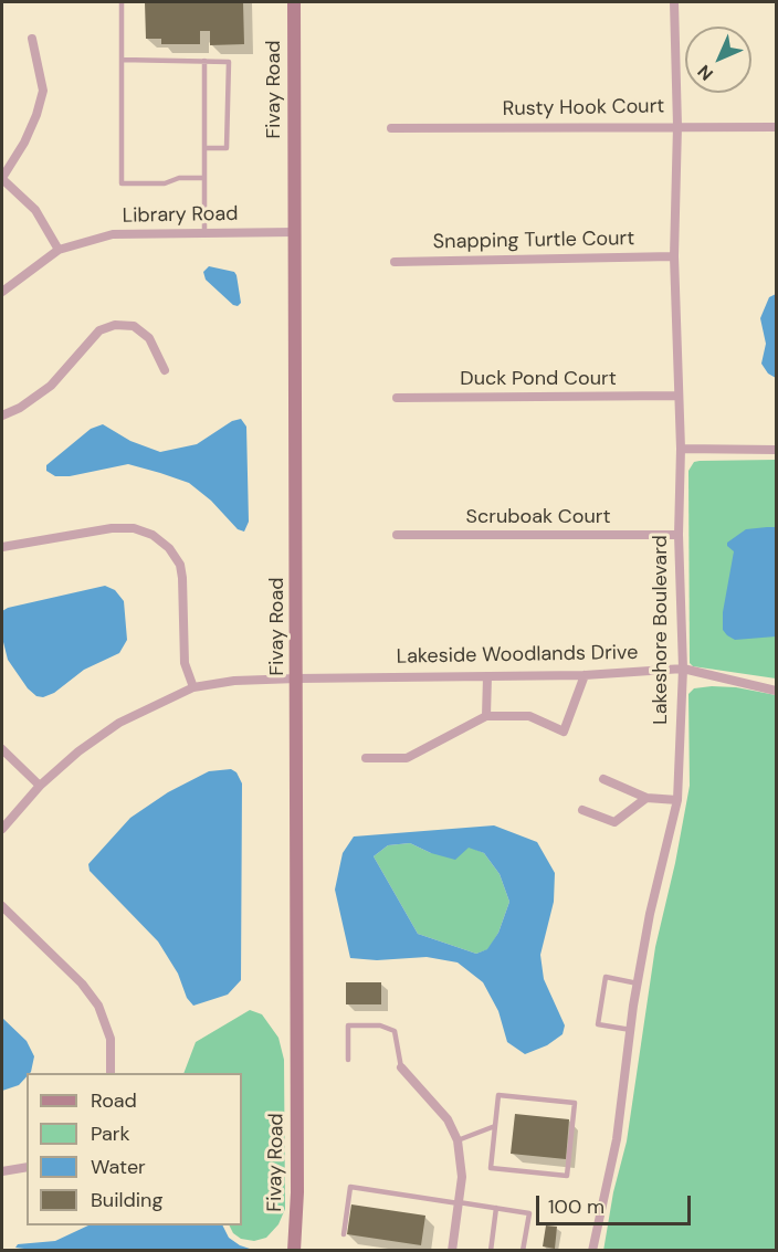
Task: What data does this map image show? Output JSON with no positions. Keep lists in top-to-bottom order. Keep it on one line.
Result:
{"streets":{"street":["Fivay Road","Rusty Hook Court","Library Road","Snapping Turtle Court","Duck Pond Court","Scruboak Court","Lakeshore Boulevard","Lakeside Woodlands Drive"]},"crossings":[["Fivay Road","Library Road"],["Fivay Road","Lakeside Woodlands Drive"],["Rusty Hook Court","Lakeshore Boulevard"],["Snapping Turtle Court","Lakeshore Boulevard"],["Duck Pond Court","Lakeshore Boulevard"],["Scruboak Court","Lakeshore Boulevard"],["Lakeshore Boulevard","Lakeside Woodlands Drive"]],"legend":["Road","Park","Water","Building"],"scale_bar":"100 m","north":"bottom left"}
